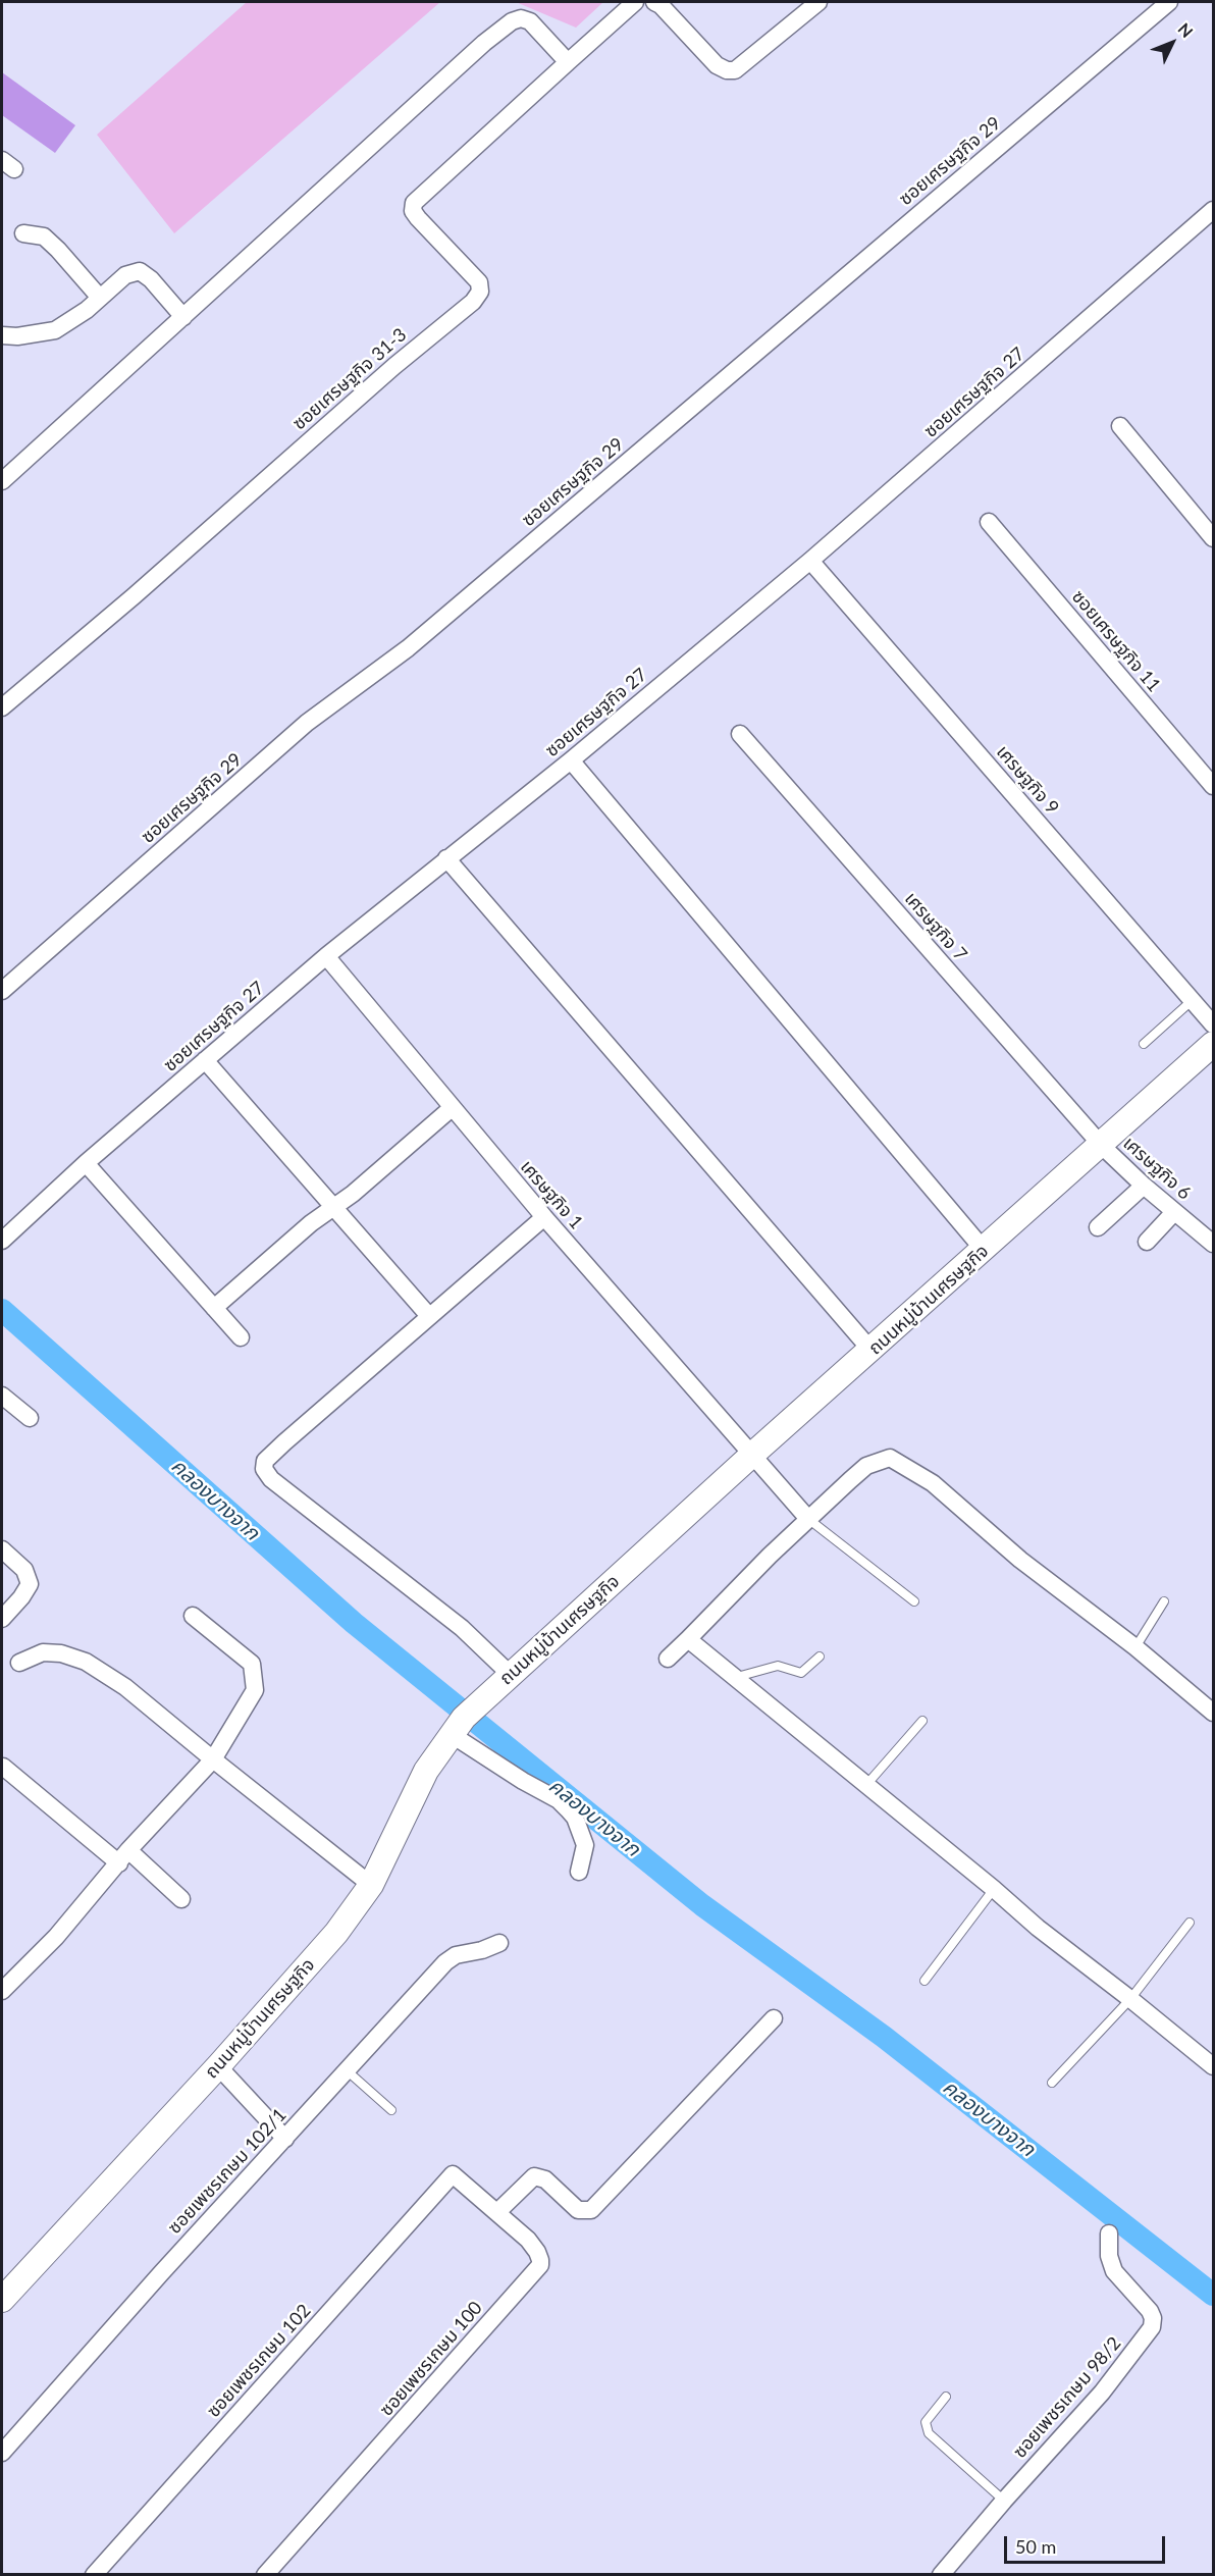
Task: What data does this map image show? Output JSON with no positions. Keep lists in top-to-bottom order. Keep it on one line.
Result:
{"streets":{"street":["ซอยเศรษฐกิจ 29","ซอยเศรษฐกิจ 31-3","ซอยเศรษฐกิจ 27","ซอยเศรษฐกิจ 11","เศรษฐกิจ 9","เศรษฐกิจ 7","เศรษฐกิจ 6","เศรษฐกิจ 1","ถนนหมู่บ้านเศรษฐกิจ","ซอยเพชรเกษม 102/1","ซอยเพชรเกษม 100","ซอยเพชรเกษม 102","ซอยเพชรเกษม 98/2"]},"crossings":[["ซอยเศรษฐกิจ 27","เศรษฐกิจ 9"],["ซอยเศรษฐกิจ 27","เศรษฐกิจ 1"],["เศรษฐกิจ 7","เศรษฐกิจ 6"],["เศรษฐกิจ 7","ถนนหมู่บ้านเศรษฐกิจ"],["เศรษฐกิจ 6","ถนนหมู่บ้านเศรษฐกิจ"],["เศรษฐกิจ 1","ถนนหมู่บ้านเศรษฐกิจ"],["ซอยเพชรเกษม 100","ซอยเพชรเกษม 102"]],"water":["คลองบางจาก"],"scale_bar":"50 m","north":"top right"}
